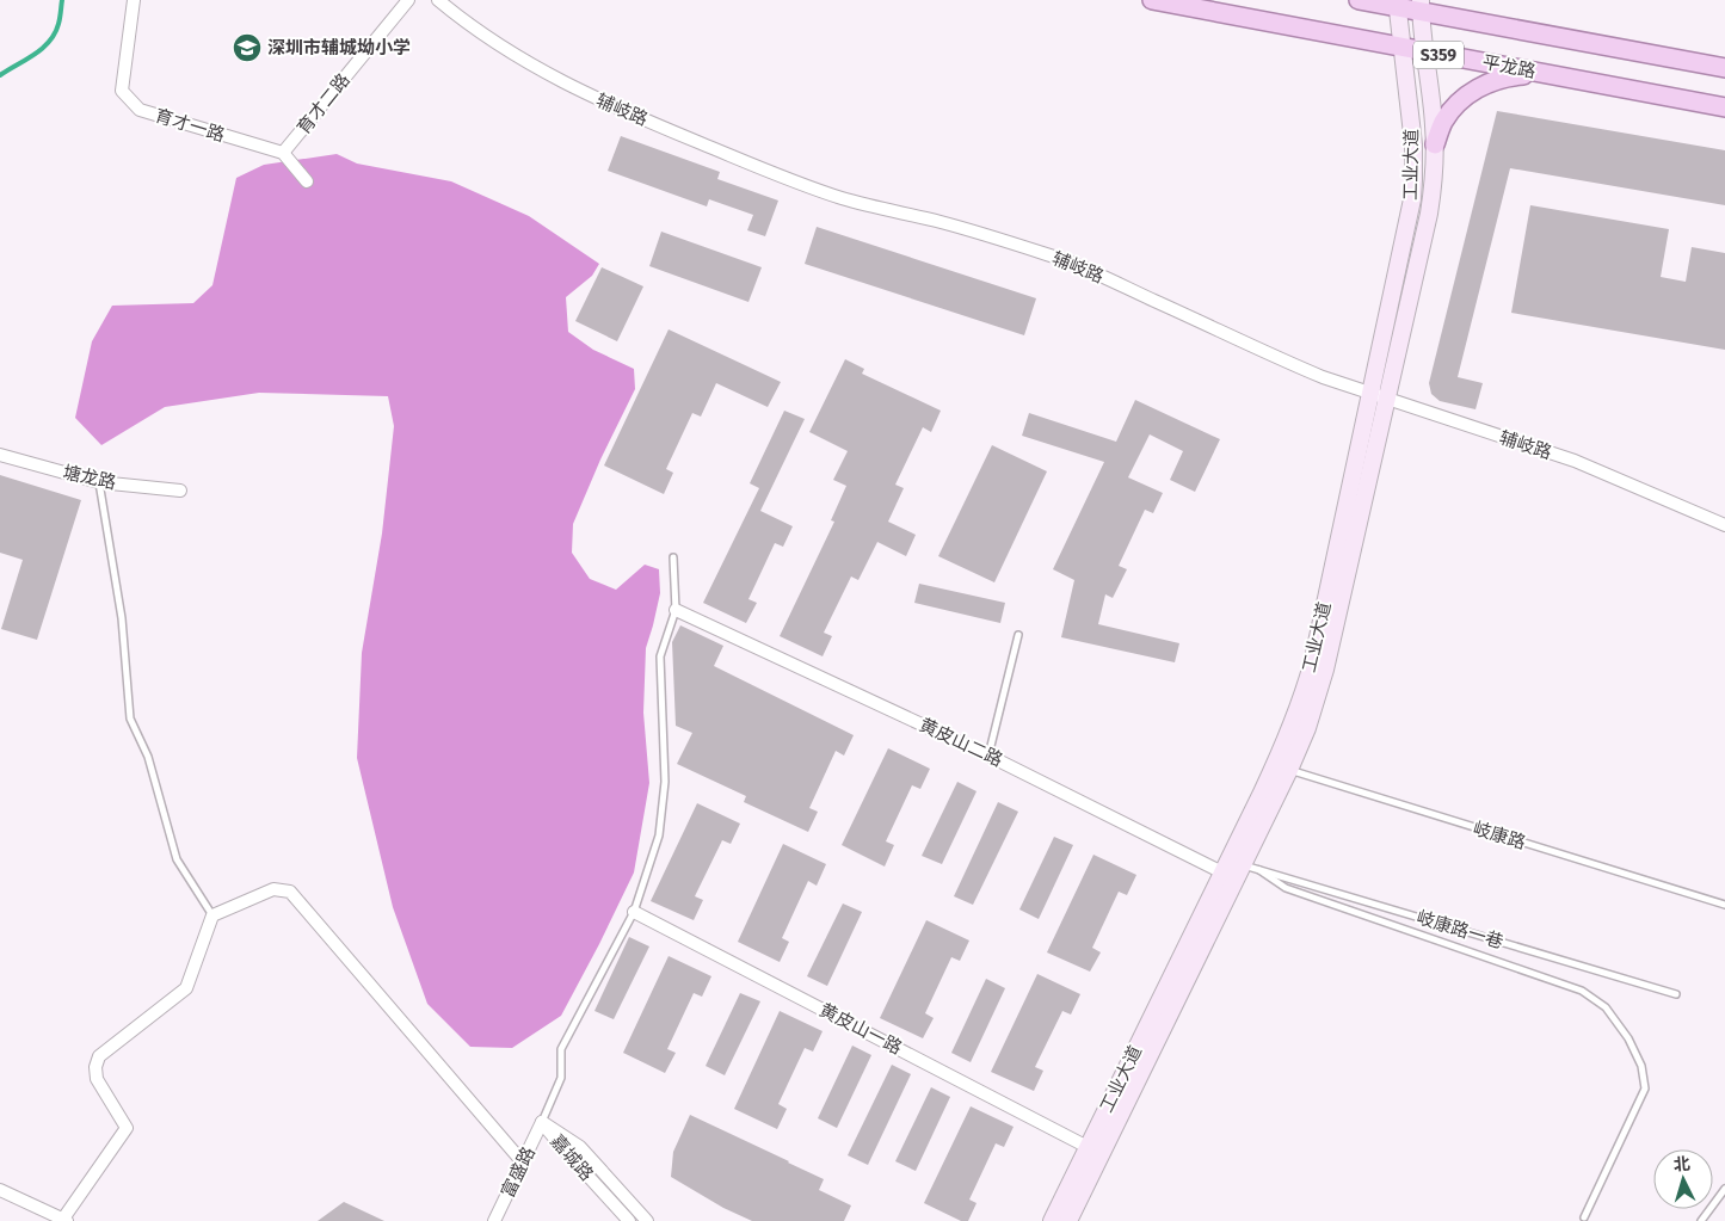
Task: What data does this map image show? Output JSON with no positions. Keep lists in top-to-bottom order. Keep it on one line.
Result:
{"streets":{"main road":["S359","平龙路"],"street":["育才二路","辅岐路","育才一路","工业大道","塘龙路","黄皮山二路","黄皮山一路","嘉城路","富盛路"],"lane":["岐康路","岐康路一巷"]},"crossings":[["S359","工业大道"],["平龙路","工业大道"],["育才二路","育才一路"],["辅岐路","工业大道"],["工业大道","黄皮山二路"],["工业大道","岐康路"],["工业大道","岐康路一巷"],["工业大道","黄皮山一路"],["嘉城路","富盛路"]],"places":{"school or university":["深圳市辅城坳小学"]},"north":"top"}
